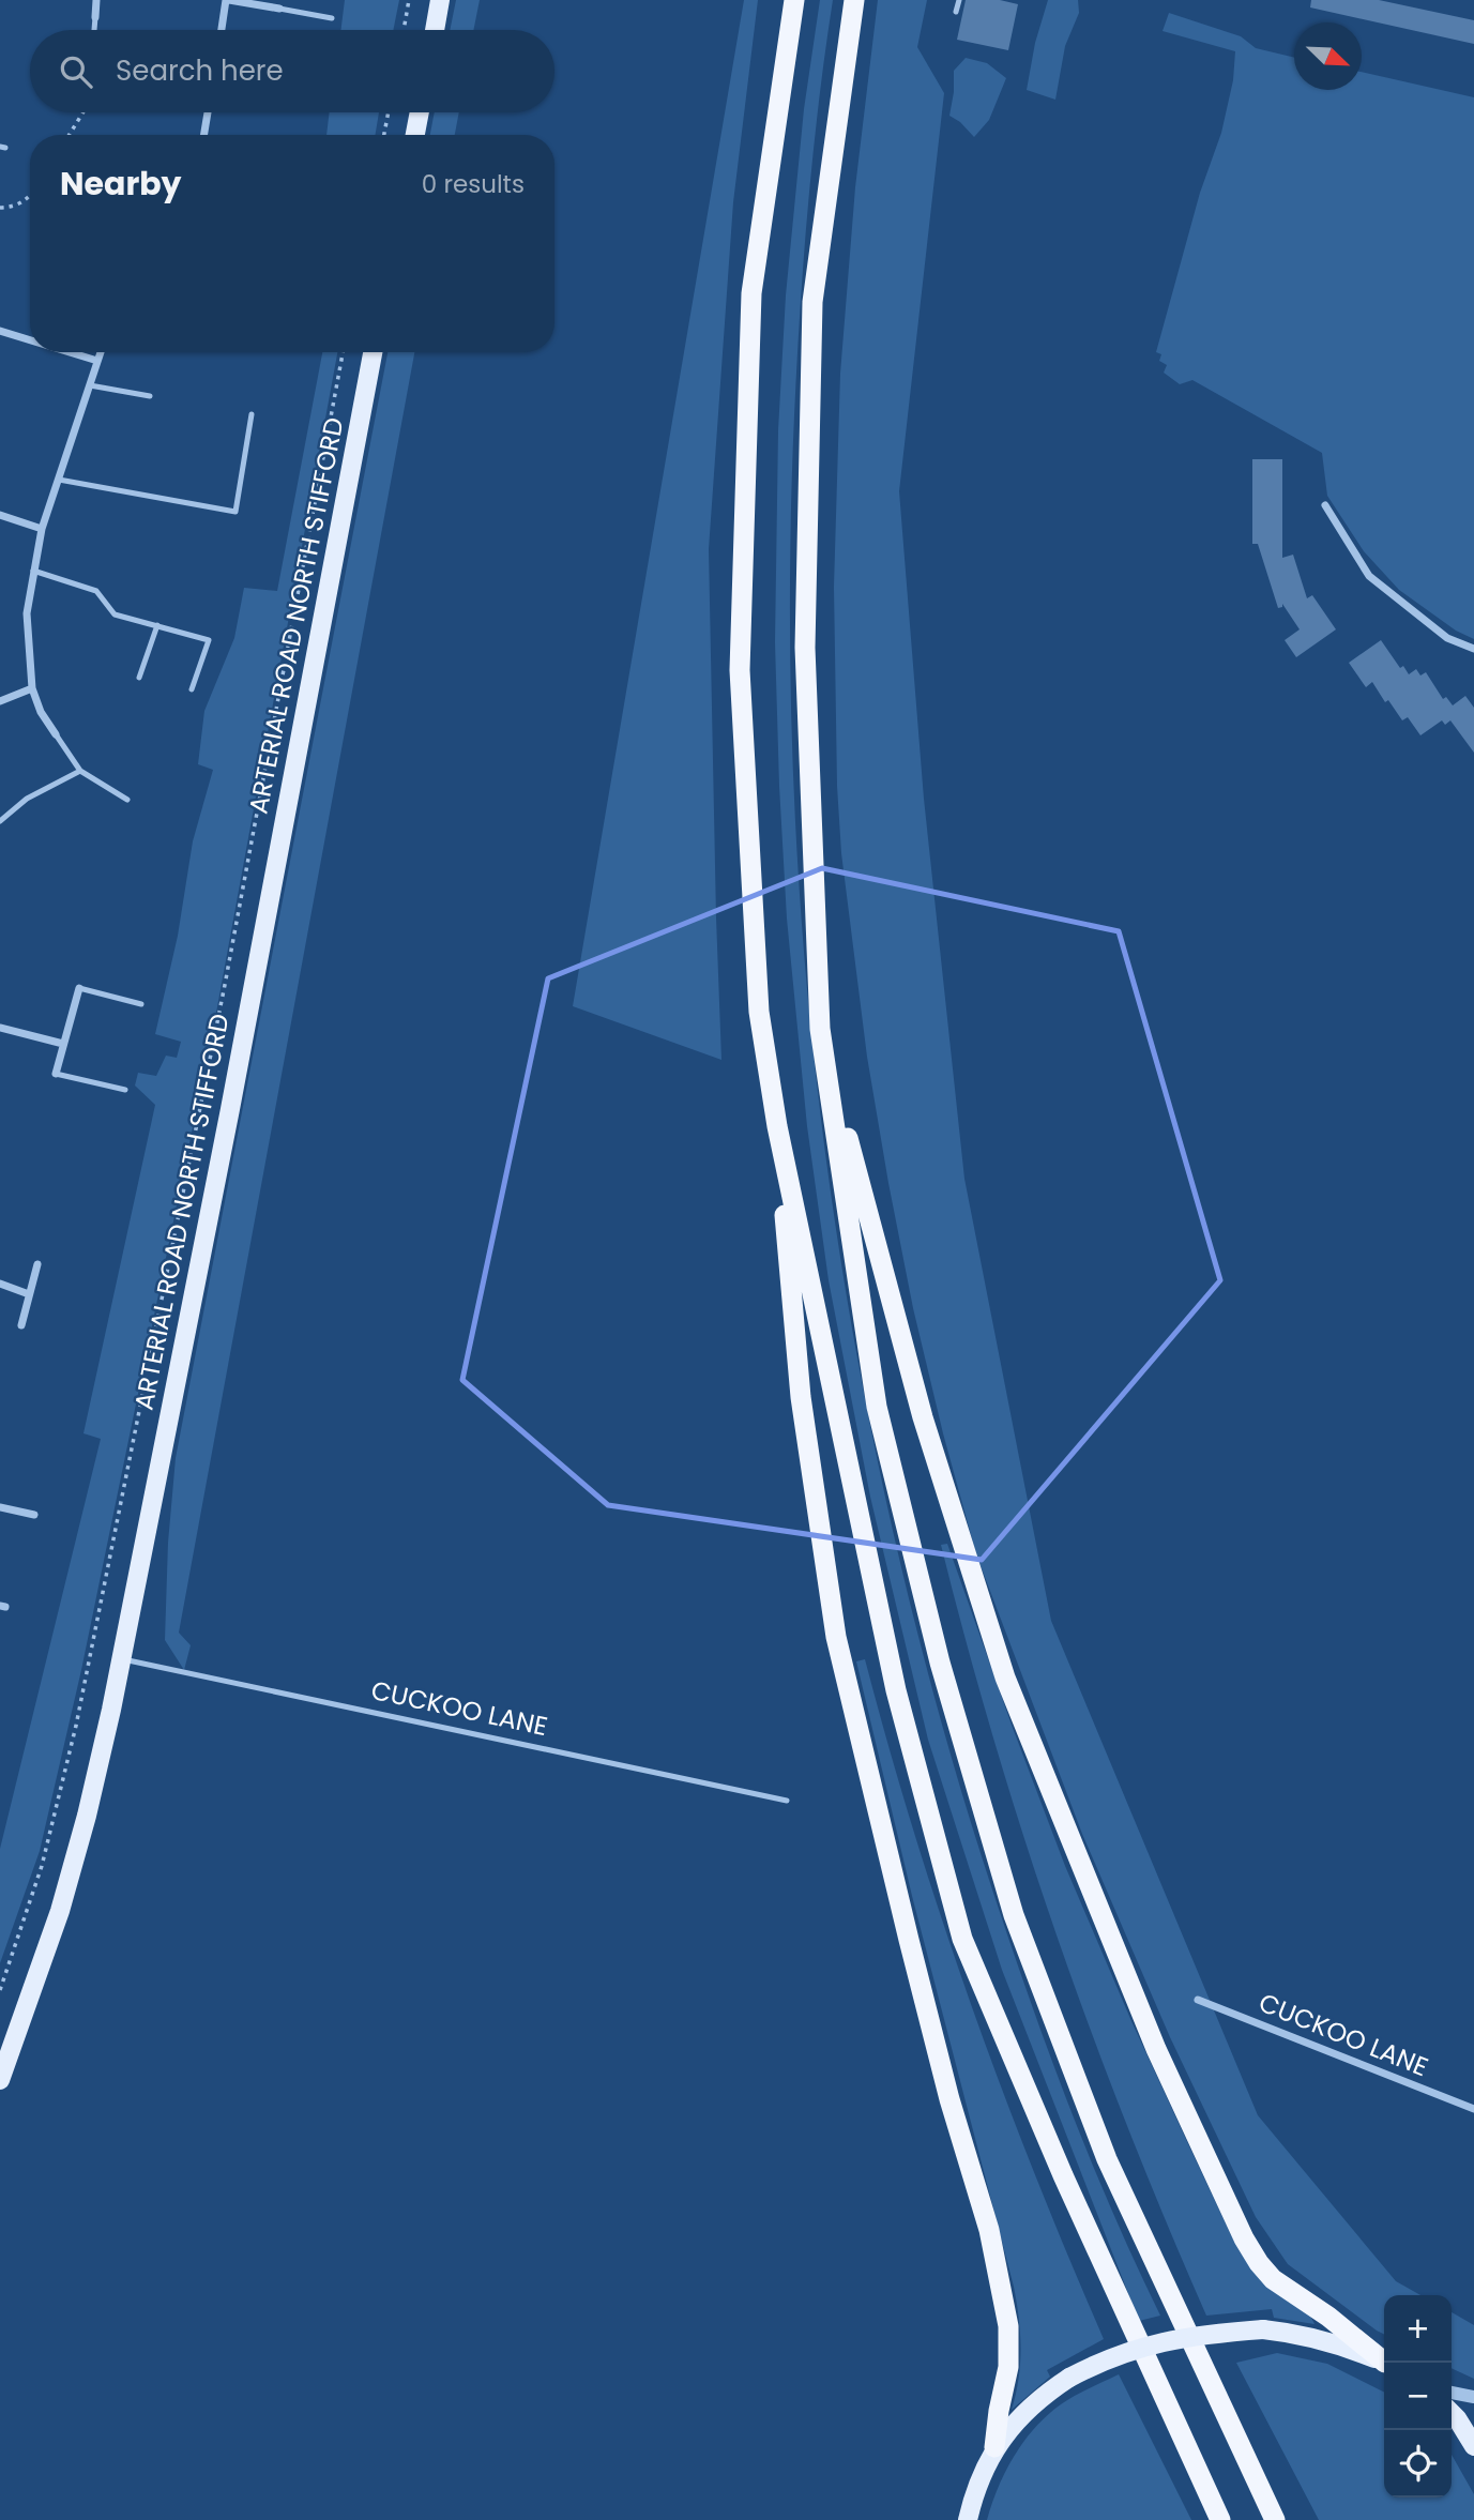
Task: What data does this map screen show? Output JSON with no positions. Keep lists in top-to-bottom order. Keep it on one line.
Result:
{"streets":{"main road":["ARTERIAL ROAD NORTH STIFFORD"],"street":["CUCKOO LANE"]},"crossings":[["ARTERIAL ROAD NORTH STIFFORD","CUCKOO LANE"]],"north":"bottom right","page":{"search":"Search here","heading":["Nearby","0 results"],"map_buttons":["+","−"]}}
